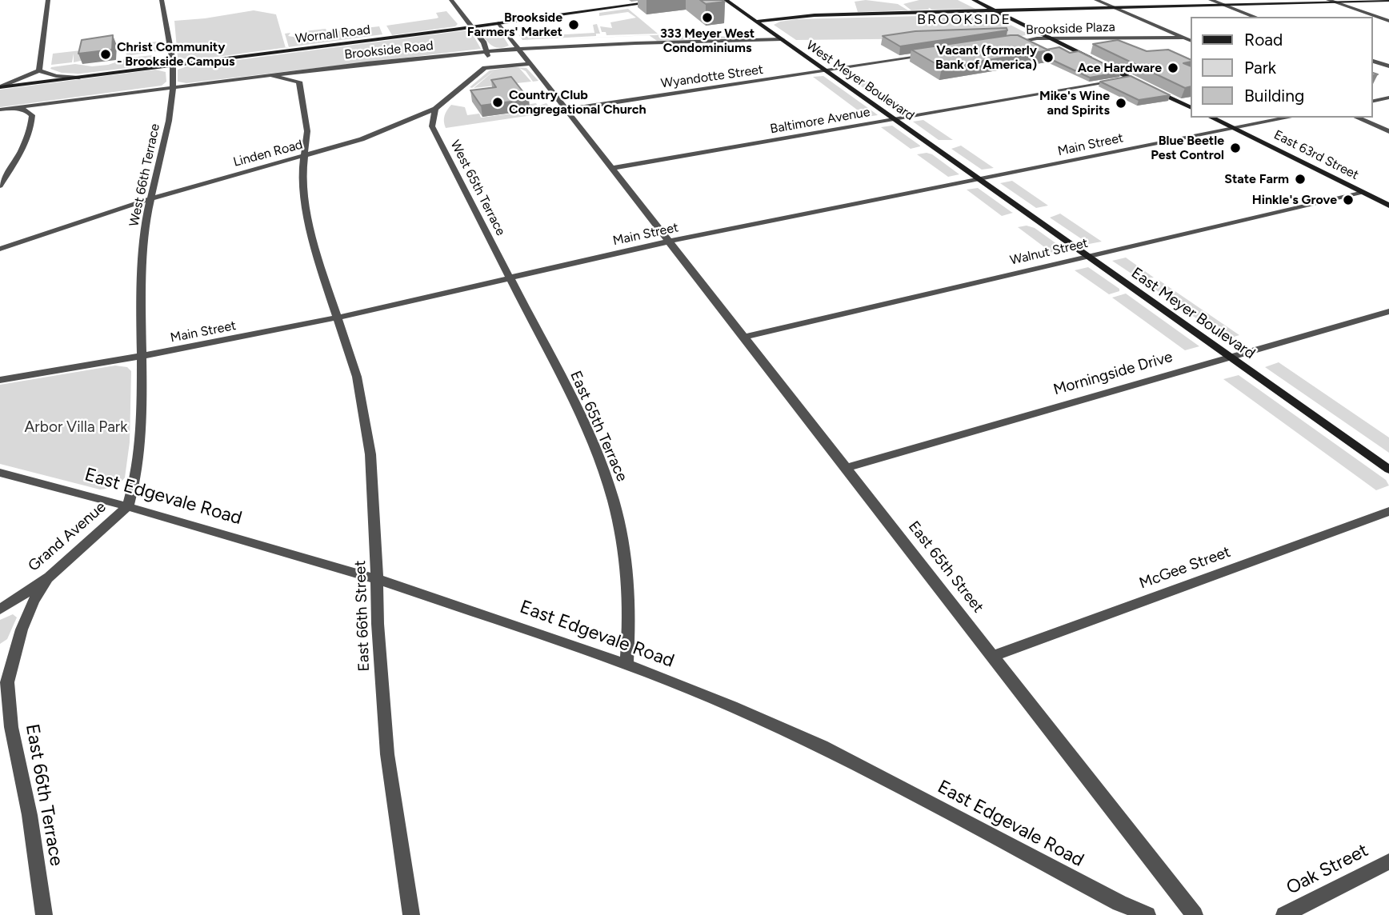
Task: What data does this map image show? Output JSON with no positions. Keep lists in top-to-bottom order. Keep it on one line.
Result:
{"streets":{"main road":["Wornall Road","West Meyer Boulevard","East 63rd Street","East Meyer Boulevard"],"street":["Brookside Plaza","Brookside Road","Wyandotte Street","Baltimore Avenue","Main Street","Linden Road","West 66th Terrace","West 65th Terrace","Walnut Street","Morningside Drive","East 65th Terrace","East Edgevale Road","Grand Avenue","East 65th Street","McGee Street","East 66th Street","East 66th Terrace","Oak Street"]},"crossings":[["Wornall Road","West 66th Terrace"],["Wornall Road","East 65th Street"],["Brookside Road","West Meyer Boulevard"],["Brookside Road","West 66th Terrace"],["Brookside Road","East 65th Street"],["Wyandotte Street","West Meyer Boulevard"],["Wyandotte Street","East 65th Street"],["West Meyer Boulevard","Baltimore Avenue"],["West Meyer Boulevard","Main Street"],["West Meyer Boulevard","East Meyer Boulevard"],["Baltimore Avenue","East 65th Street"],["Main Street","East 63rd Street"],["Main Street","West 66th Terrace"],["Main Street","West 65th Terrace"],["Main Street","East Meyer Boulevard"],["Main Street","East 65th Terrace"],["Main Street","East 65th Street"],["Main Street","East 66th Street"],["Linden Road","West 66th Terrace"],["Linden Road","West 65th Terrace"],["Linden Road","East 66th Street"],["East 63rd Street","Walnut Street"],["West 65th Terrace","East 65th Terrace"],["Walnut Street","East Meyer Boulevard"],["Walnut Street","East 65th Street"],["East Meyer Boulevard","Morningside Drive"],["Morningside Drive","East 65th Street"],["East 65th Terrace","East Edgevale Road"],["East Edgevale Road","Grand Avenue"],["East Edgevale Road","East 66th Street"],["Grand Avenue","East 66th Terrace"],["East 65th Street","McGee Street"]],"districts":["BROOKSIDE"],"parks":["Arbor Villa Park"],"places":["333 Meyer West Condominiums","Brookside Farmers' Market","Christ Community - Brookside Campus","Vacant (formerly Bank of America)","Ace Hardware","Country Club Congregational Church","Mike's Wine and Spirits","Blue Beetle Pest Control","State Farm","Hinkle's Grove"],"legend":["Road","Park","Building"]}
